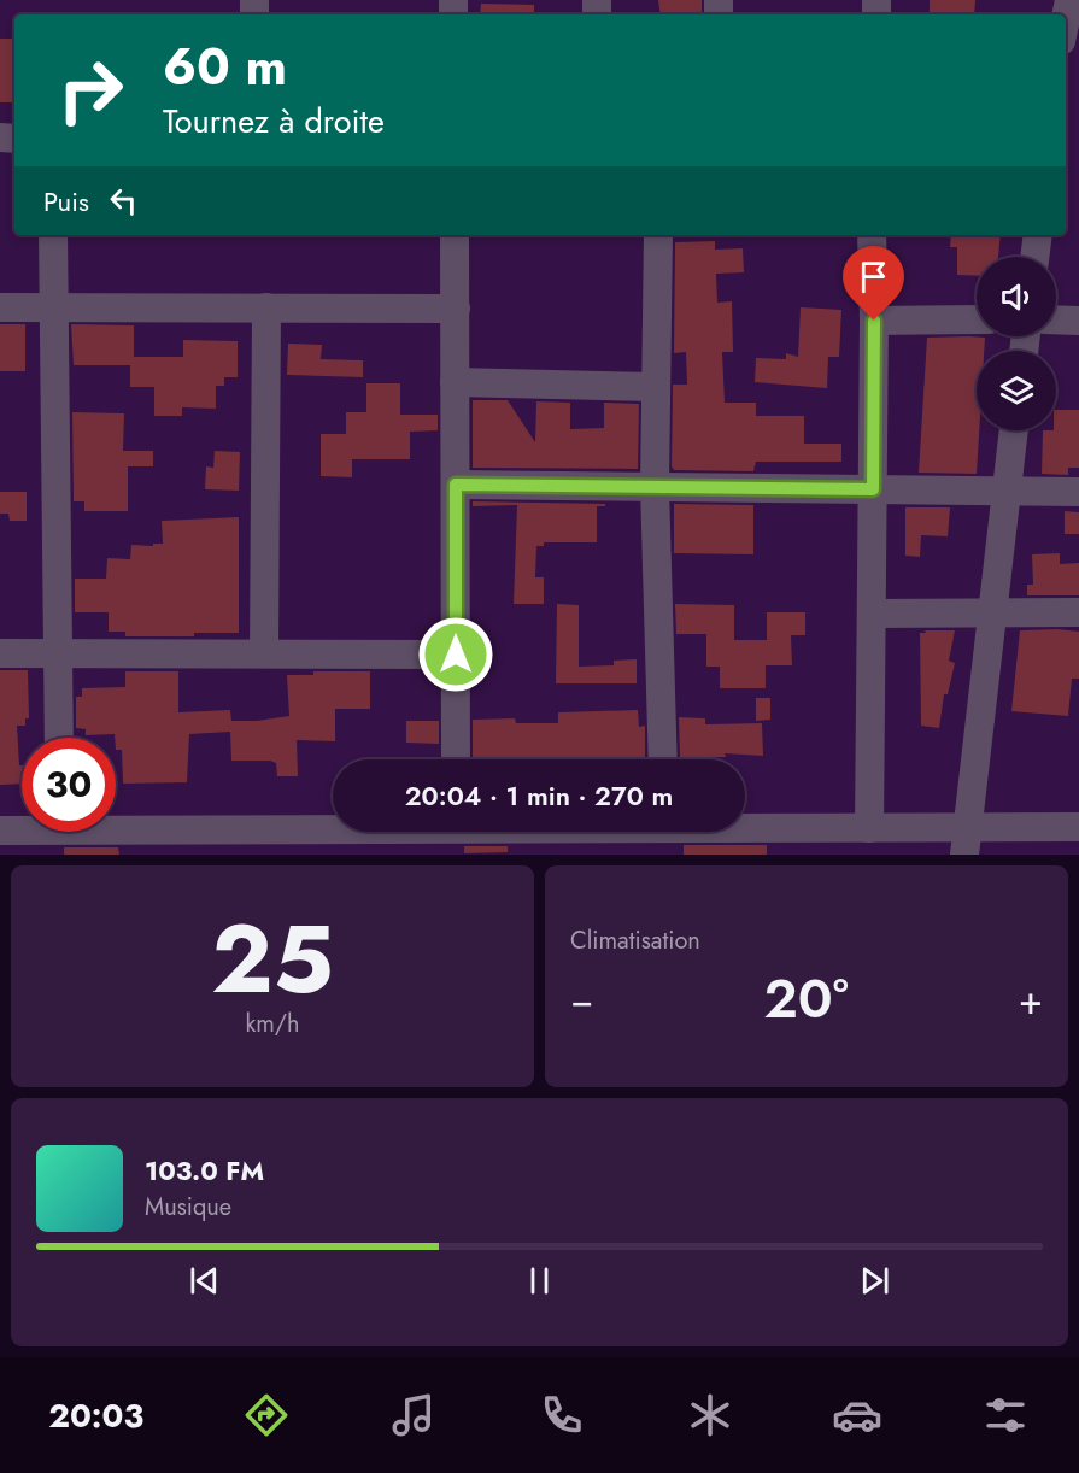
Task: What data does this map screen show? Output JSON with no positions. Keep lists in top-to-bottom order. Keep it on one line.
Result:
{"page":{"turn":["60 m","Tournez à droite"],"then":"Puis","limit":"30","trip":"20:04 · 1 min · 270 m","tile":[["25","km/h"],"Climatisation"],"heat":["−","20°","+"],"song":["103.0 FM","Musique"],"tabs":"20:03"}}
